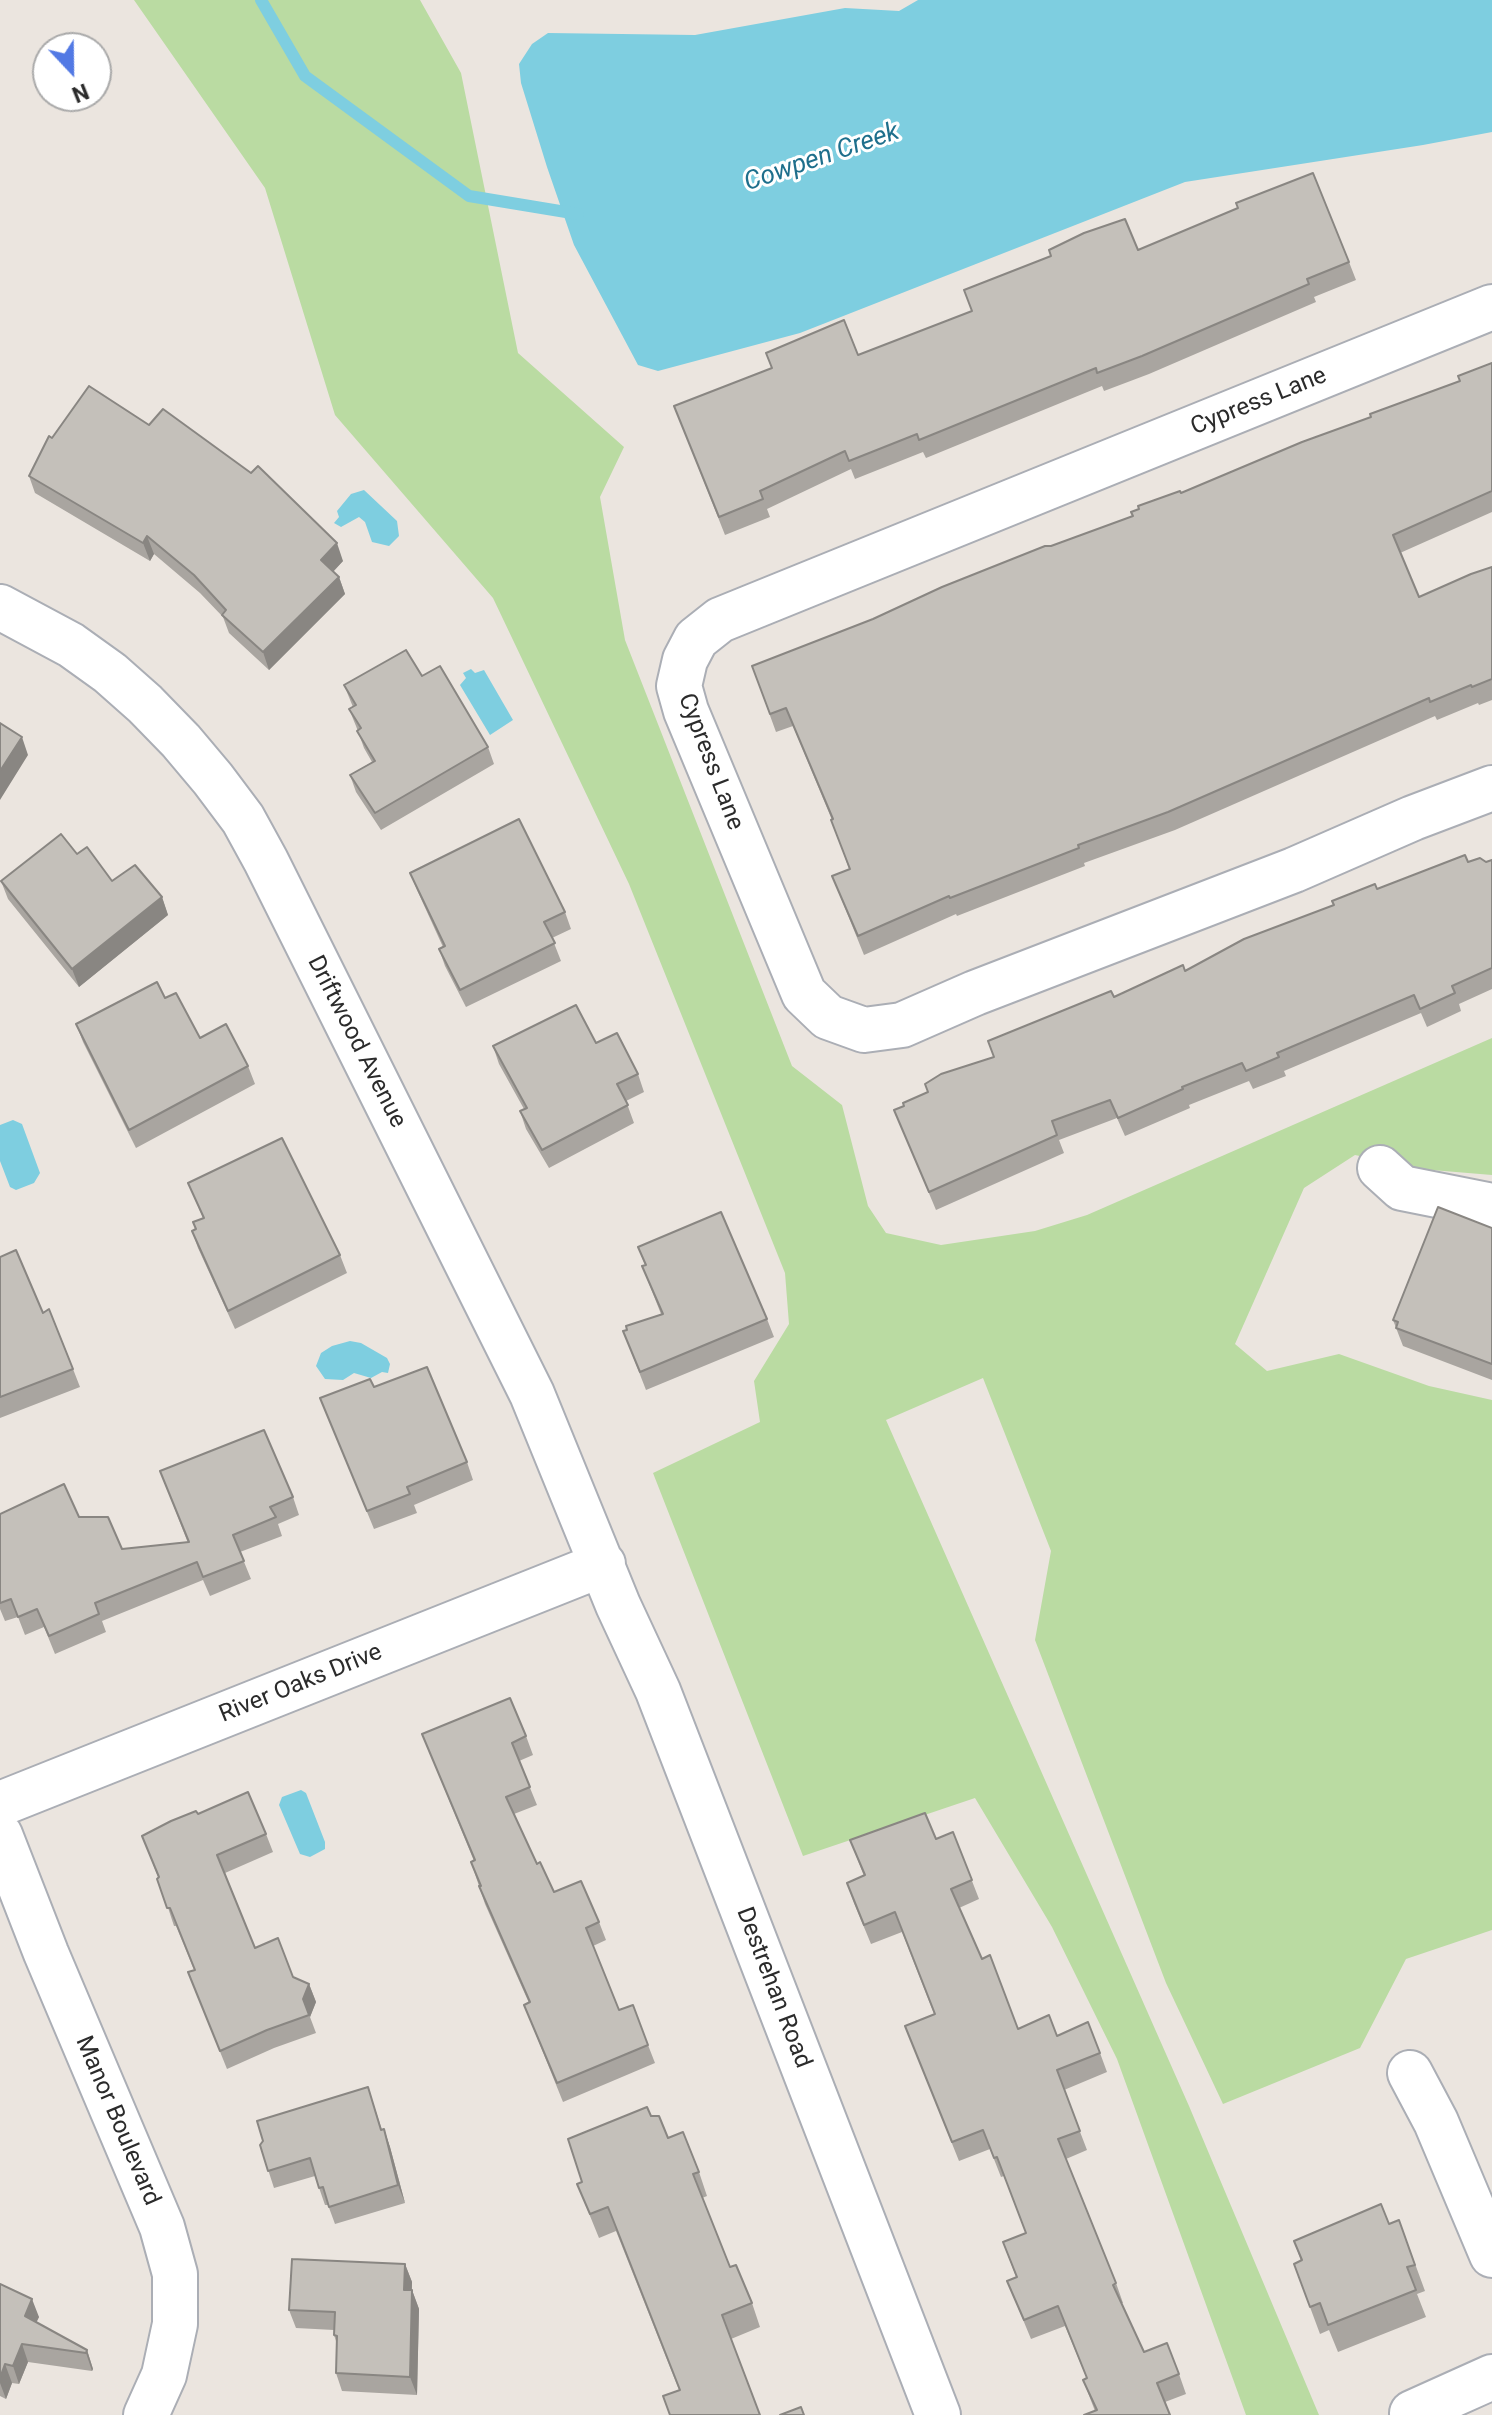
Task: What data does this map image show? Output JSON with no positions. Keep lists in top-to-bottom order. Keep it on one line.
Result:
{"streets":{"street":["Cypress Lane","Driftwood Avenue","River Oaks Drive","Destrehan Road","Manor Boulevard"]},"crossings":[["Driftwood Avenue","River Oaks Drive"],["Driftwood Avenue","Destrehan Road"],["River Oaks Drive","Destrehan Road"]],"water":["Cowpen Creek"],"north":"bottom"}
